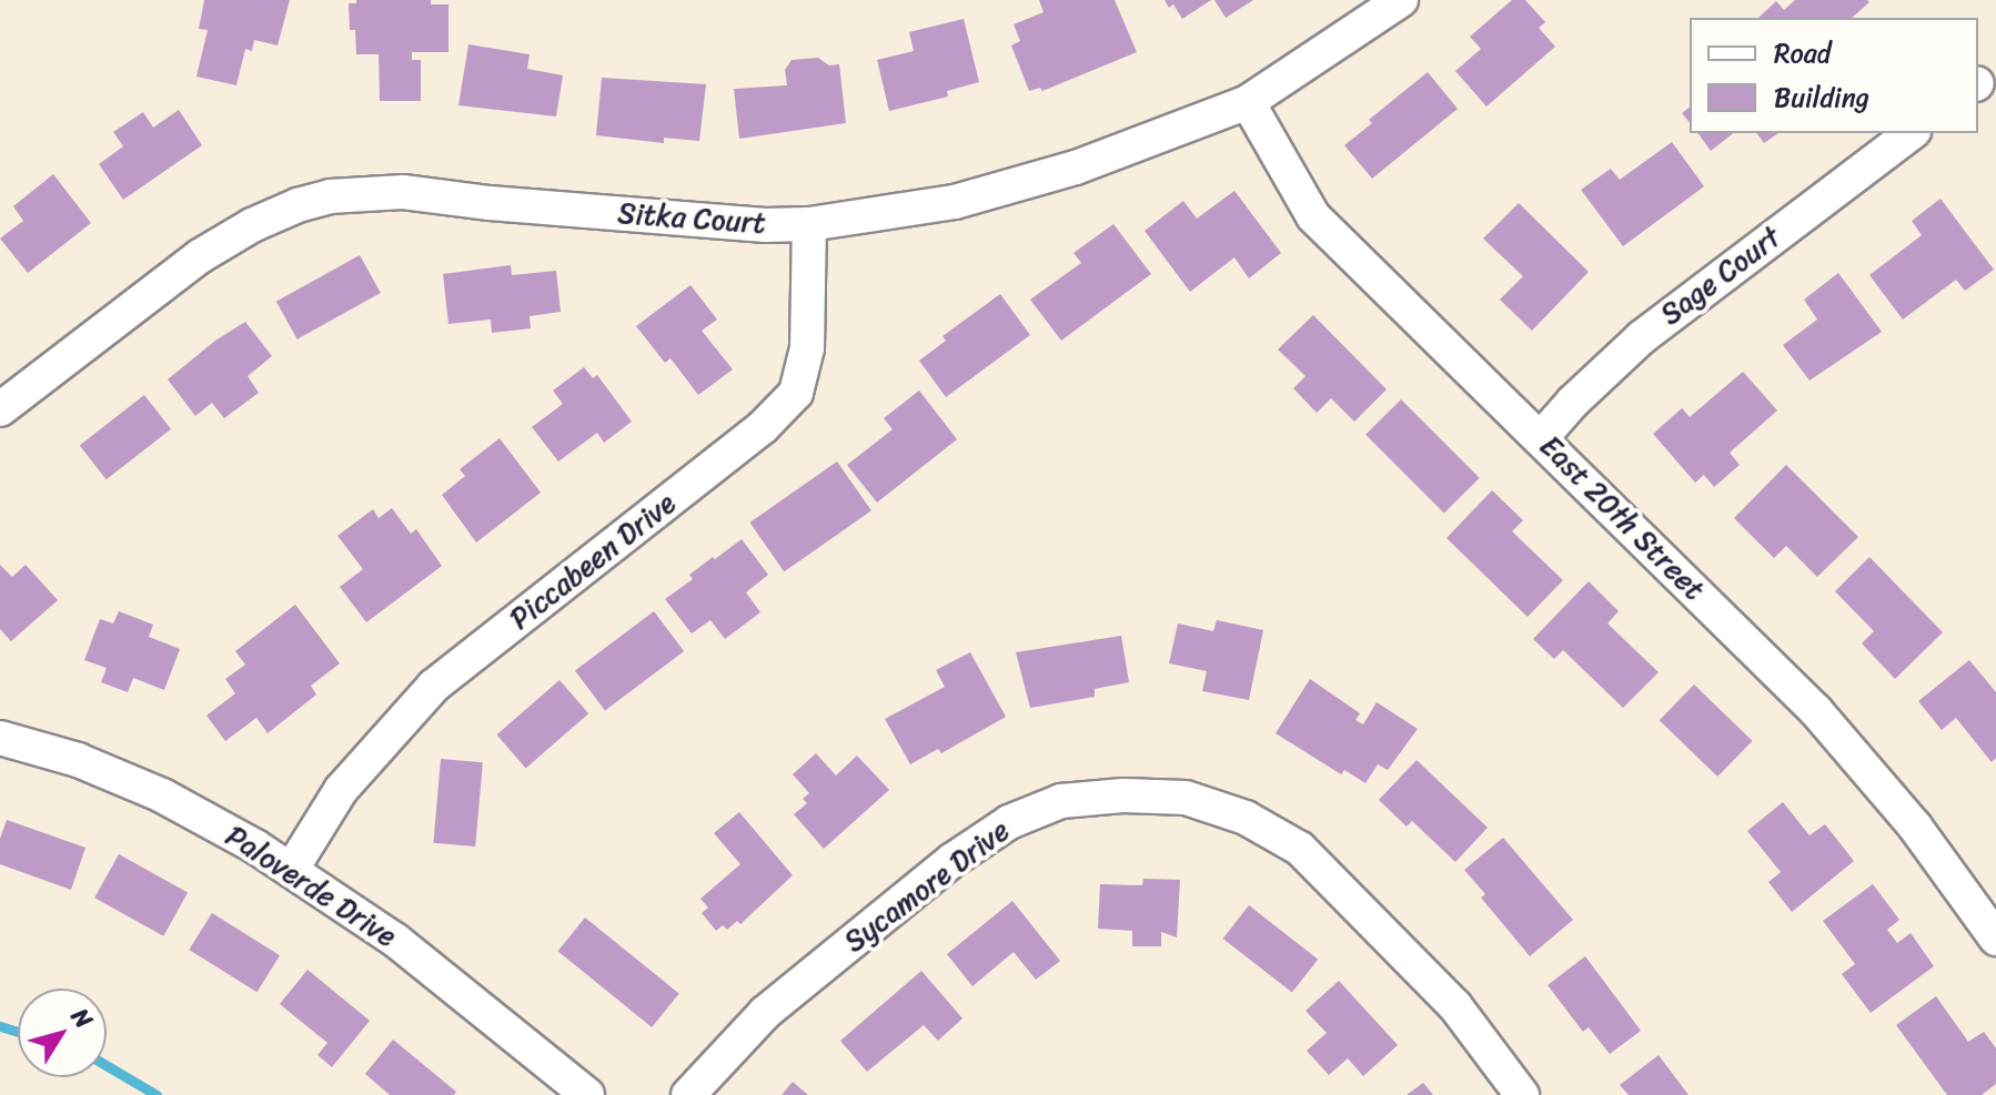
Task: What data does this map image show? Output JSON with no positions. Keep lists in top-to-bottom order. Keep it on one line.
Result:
{"streets":{"street":["Sitka Court","Sage Court","East 20th Street","Piccabeen Drive","Paloverde Drive","Sycamore Drive"]},"crossings":[["Sitka Court","East 20th Street"],["Sitka Court","Piccabeen Drive"],["Sage Court","East 20th Street"],["Piccabeen Drive","Paloverde Drive"]],"legend":["Road","Building"],"north":"top right"}
